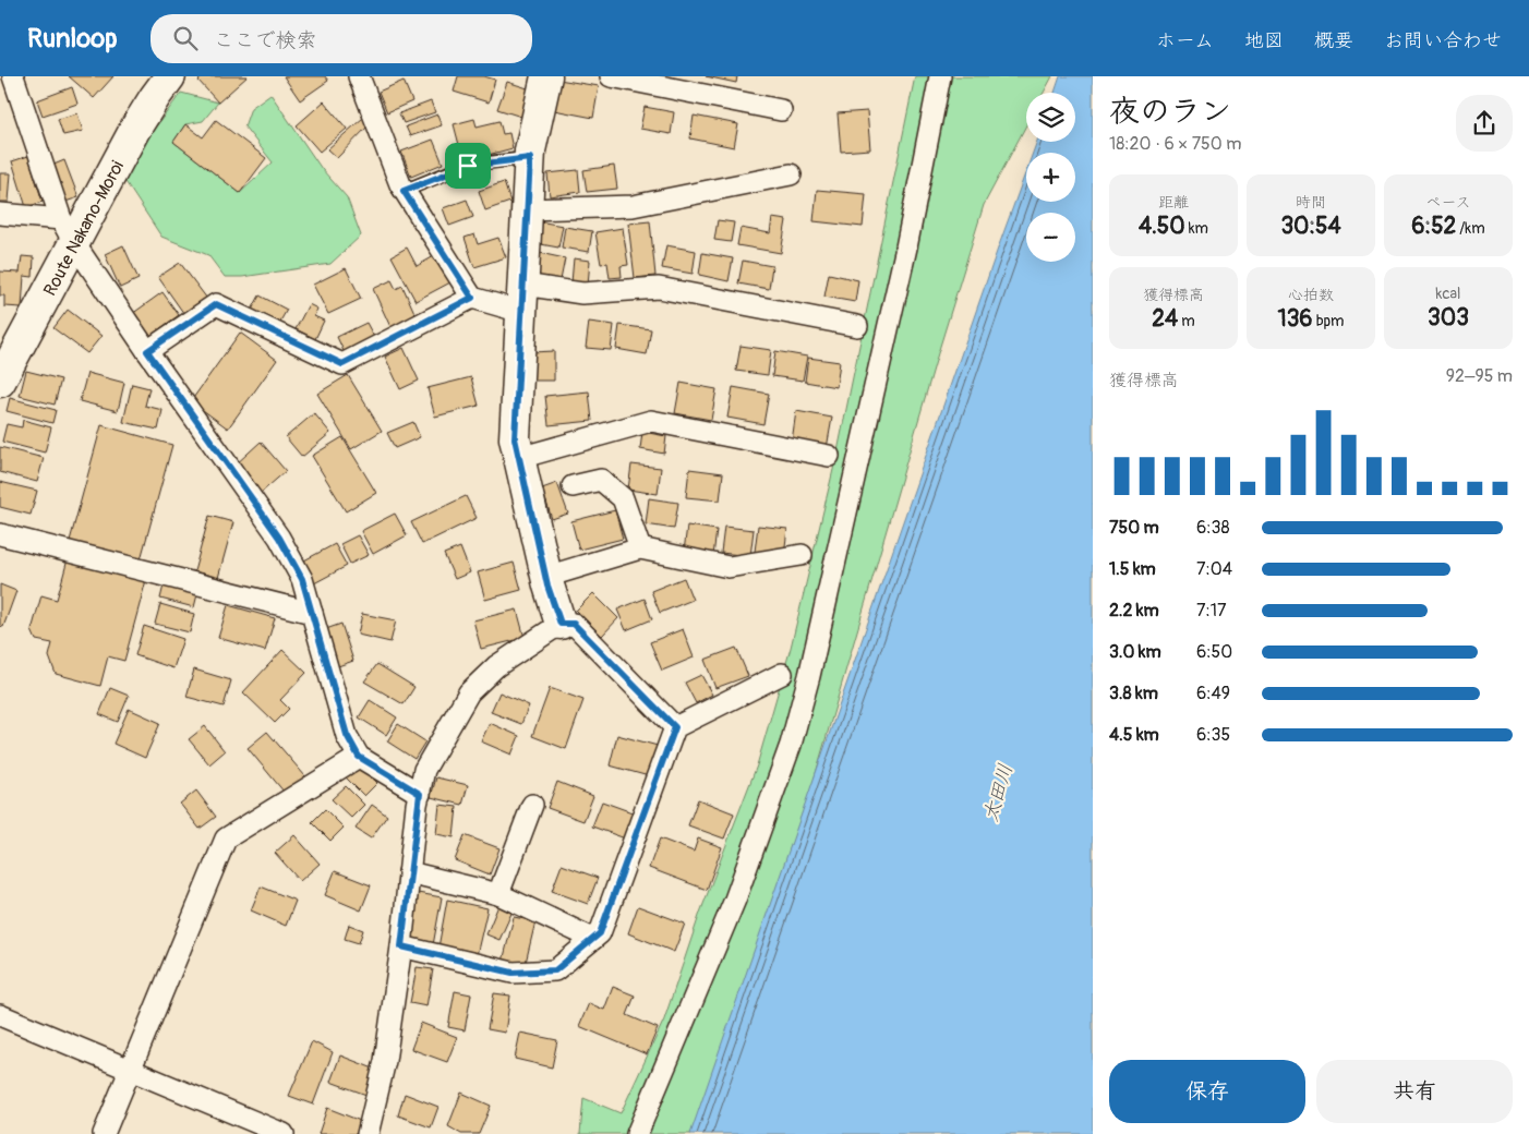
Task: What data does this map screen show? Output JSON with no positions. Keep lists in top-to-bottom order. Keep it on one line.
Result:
{"streets":{"street":["Route Nakano-Moroi"]},"water":["太田川"],"page":{"header":"Runloop","search":"ここで検索","nav":["ホーム","地図","概要","お問い合わせ"],"heading":["夜のラン","18:20 · 6 × 750 m"],"map_buttons":["+","−"],"stats":[["距離","4.50 km"],["時間","30:54"],["ペース","6:52 /km"],["獲得標高","24 m"],["心拍数","136 bpm"],["kcal","303"]],"chart":["獲得標高","92–95 m"],"list":[{"name":"750 m","note":"6:38"},{"name":"1.5 km","note":"7:04"},{"name":"2.2 km","note":"7:17"},{"name":"3.0 km","note":"6:50"},{"name":"3.8 km","note":"6:49"},{"name":"4.5 km","note":"6:35"}],"buttons":["保存","共有"]}}
